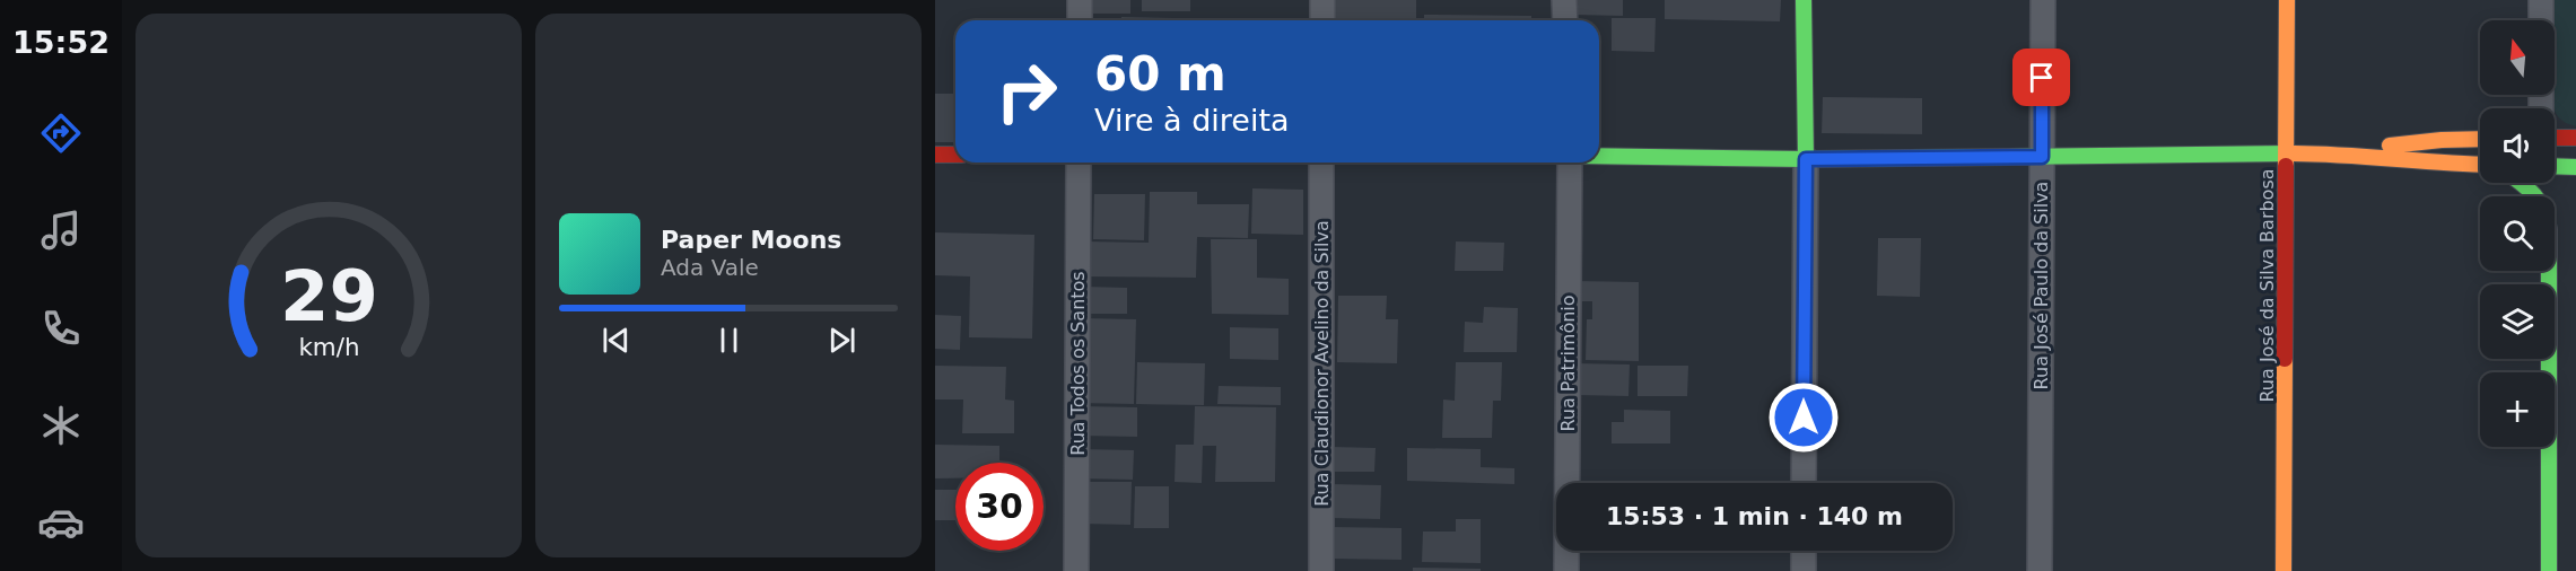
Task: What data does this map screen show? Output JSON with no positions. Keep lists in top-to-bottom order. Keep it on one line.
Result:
{"streets":{"main road":["Rua José da Silva Barbosa"],"street":["Rua José Paulo da Silva","Rua Todos os Santos","Rua Claudionor Avelino da Silva","Rua Patrimônio"]},"north":"top","page":{"tabs":"15:52","map_buttons":"+","turn":["60 m","Vire à direita"],"song":["Paper Moons","Ada Vale"],"limit":"30","trip":"15:53 · 1 min · 140 m","gauge":["29","km/h"]}}
